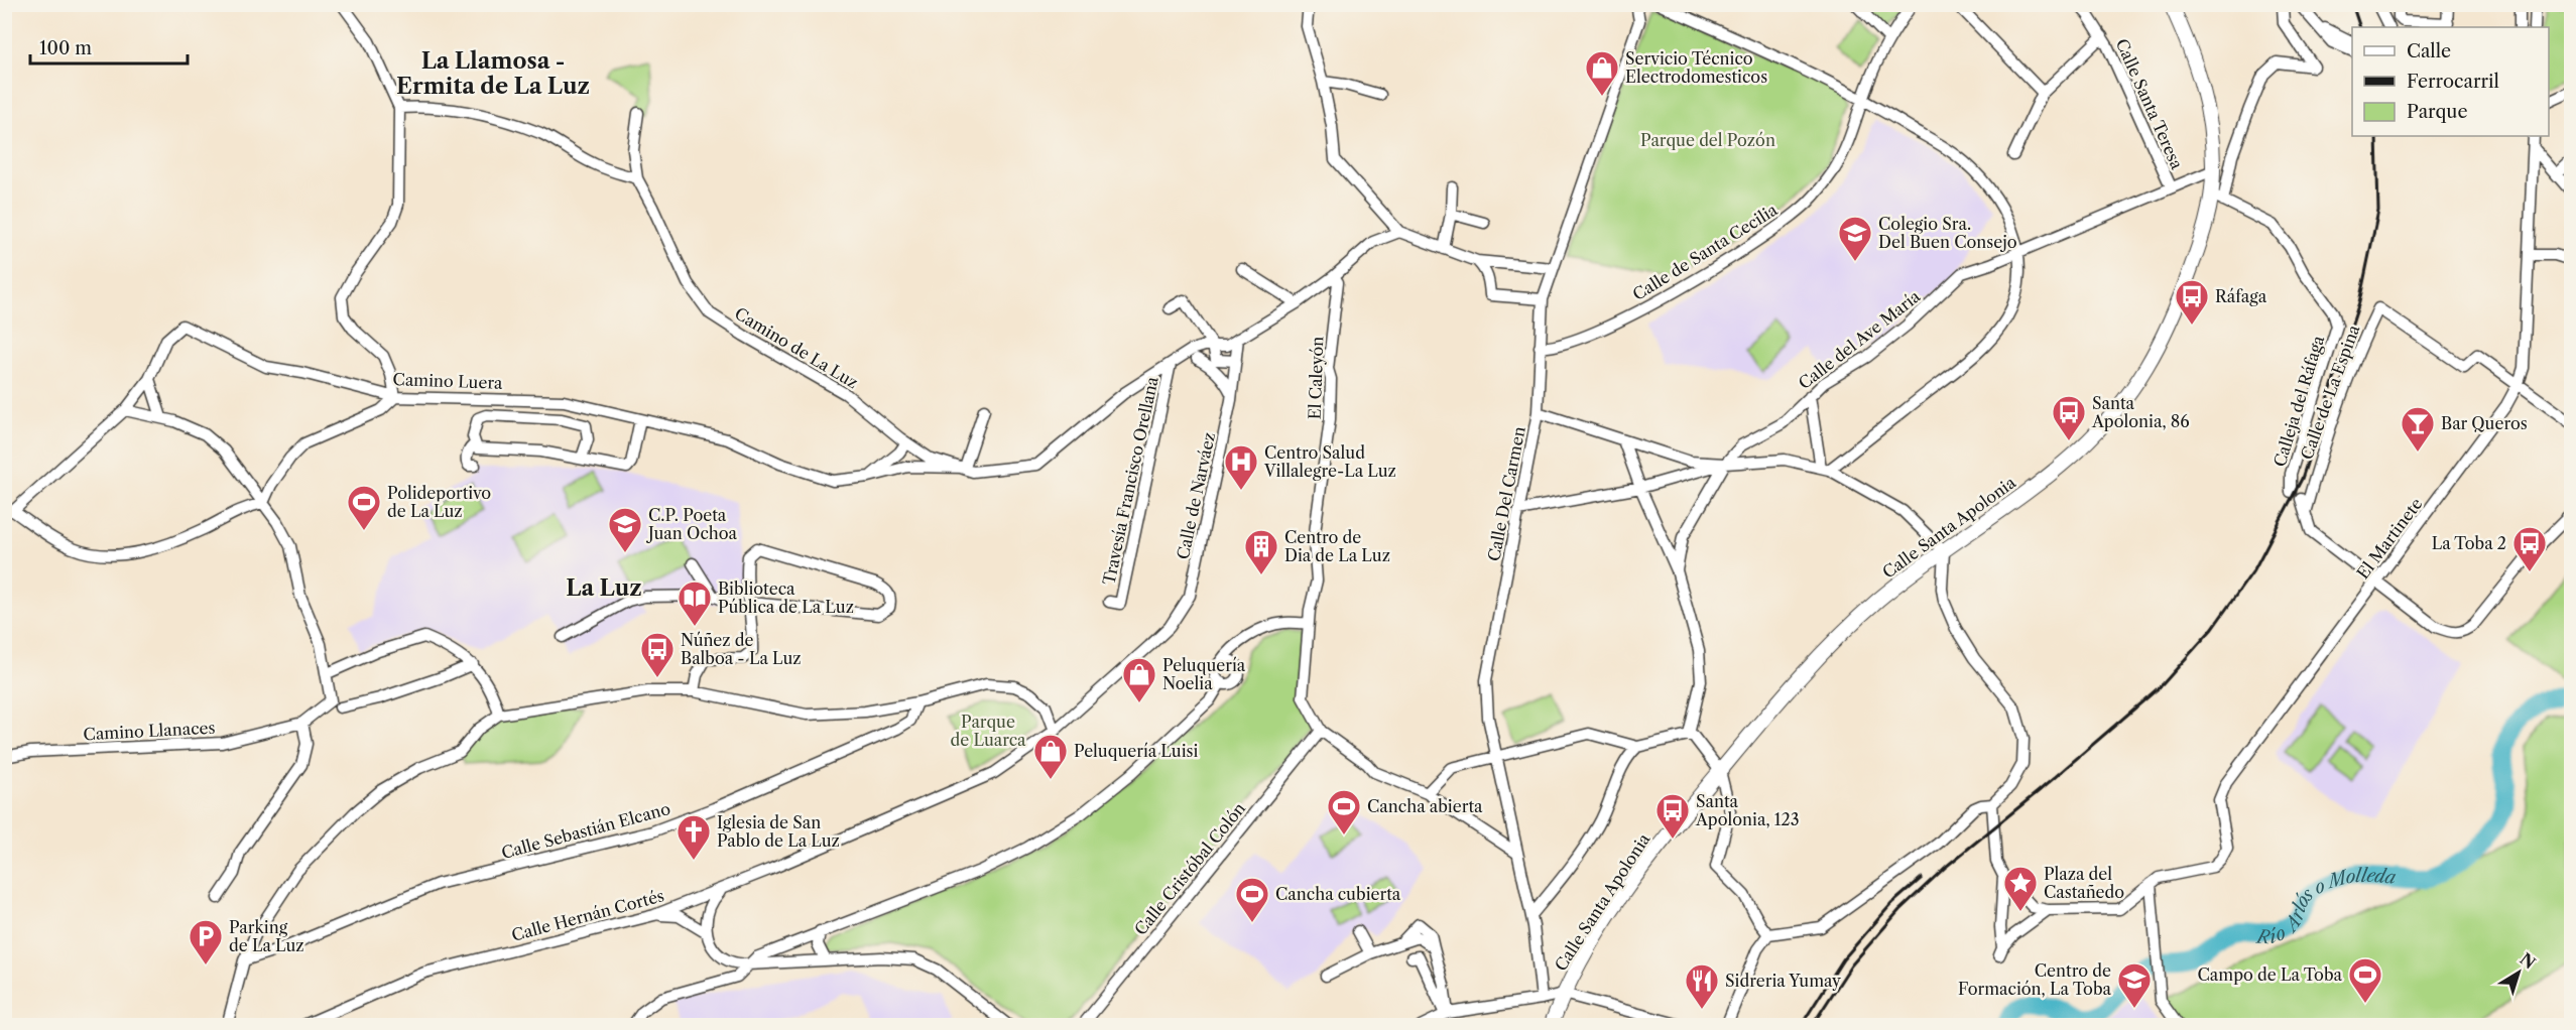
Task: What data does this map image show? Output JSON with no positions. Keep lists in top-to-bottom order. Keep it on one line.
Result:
{"streets":{"main road":["Calle Santa Apolonia"],"street":["Calle Santa Teresa","Calle de Santa Cecilia","Calle del Ave María","Camino de La Luz","El Caleyón","Camino Luera","Calle de La Espina","Calleja del Ráfaga","Travesía Francisco Orellana","Calle Del Carmen","Calle de Narváez","El Martinete","Camino Llanaces","Calle Sebastián Elcano","Calle Cristóbal Colón","Calle Hernán Cortés"]},"crossings":[["Calle Santa Teresa","Calle del Ave María"],["Calle de Santa Cecilia","Calle Del Carmen"],["Calle del Ave María","Calle Del Carmen"],["Calle del Ave María","Calle Santa Apolonia"],["Camino de La Luz","El Caleyón"],["Camino de La Luz","Camino Luera"],["Camino de La Luz","Travesía Francisco Orellana"],["Camino de La Luz","Calle de Narváez"],["El Caleyón","Calle Cristóbal Colón"],["Calle de La Espina","El Martinete"],["Calleja del Ráfaga","Calle Santa Apolonia"],["Calle de Narváez","Calle Hernán Cortés"]],"districts":["La Llamosa - Ermita de La Luz","La Luz"],"water":["Río Arlós o Molleda"],"parks":["Parque del Pozón","Parque de Luarca"],"places":{"shop":["Servicio Técnico Electrodomesticos","Peluquería Noelia","Peluquería Luisi"],"school or university":["Colegio Sra. Del Buen Consejo","C.P. Poeta Juan Ochoa","Centro de Formación, La Toba"],"bus stop":["Ráfaga","Santa Apolonia, 86","La Toba 2","Núñez de Balboa - La Luz","Santa Apolonia, 123"],"bar":["Bar Queros"],"hospital":["Centro Salud Villalegre-La Luz"],"sports":["Polideportivo de La Luz","Cancha abierta","Cancha cubierta","Campo de La Toba"],"building":["Centro de Dia de La Luz"],"library":["Biblioteca Pública de La Luz"],"church":["Iglesia de San Pablo de La Luz"],"place":["Plaza del Castañedo"],"parking":["Parking de La Luz"],"restaurant":["Sidreria Yumay"]},"legend":["Calle","Ferrocarril","Parque"],"scale_bar":"100 m","north":"top right"}
